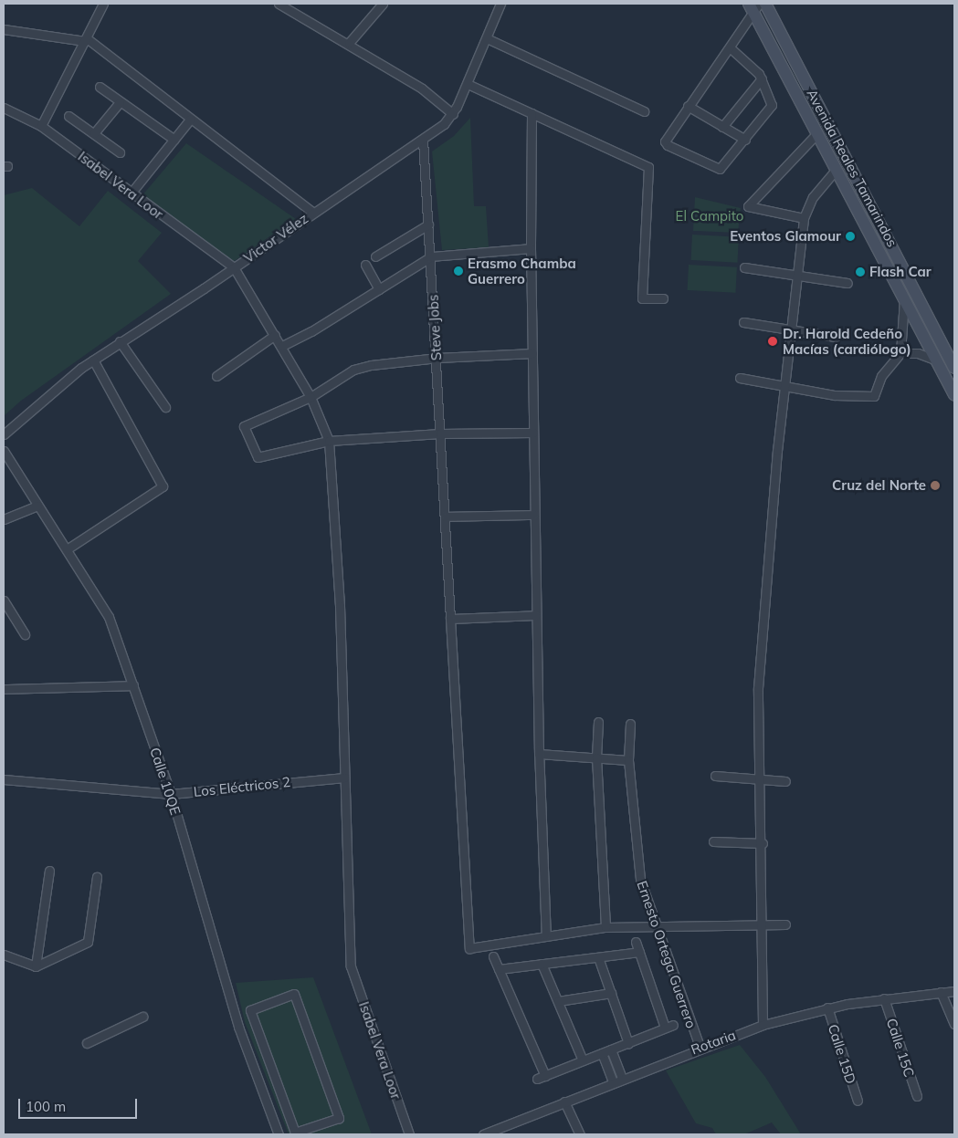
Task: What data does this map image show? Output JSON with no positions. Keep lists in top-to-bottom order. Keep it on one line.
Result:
{"streets":{"main road":["Avenida Reales Tamarindos"],"street":["Isabel Vera Loor","Victor Vélez","Steve Jobs","Calle 10QE","Los Eléctricos 2","Ernesto Ortega Guerrero","Rotaria","Calle 15C","Calle 15D"]},"crossings":[["Isabel Vera Loor","Victor Vélez"],["Isabel Vera Loor","Los Eléctricos 2"],["Victor Vélez","Steve Jobs"],["Calle 10QE","Los Eléctricos 2"],["Ernesto Ortega Guerrero","Rotaria"],["Rotaria","Calle 15C"],["Rotaria","Calle 15D"]],"parks":["El Campito"],"places":["Eventos Glamour","Erasmo Chamba Guerrero","Flash Car","Dr. Harold Cedeño Macías (cardiólogo)","Cruz del Norte"],"scale_bar":"100 m"}
